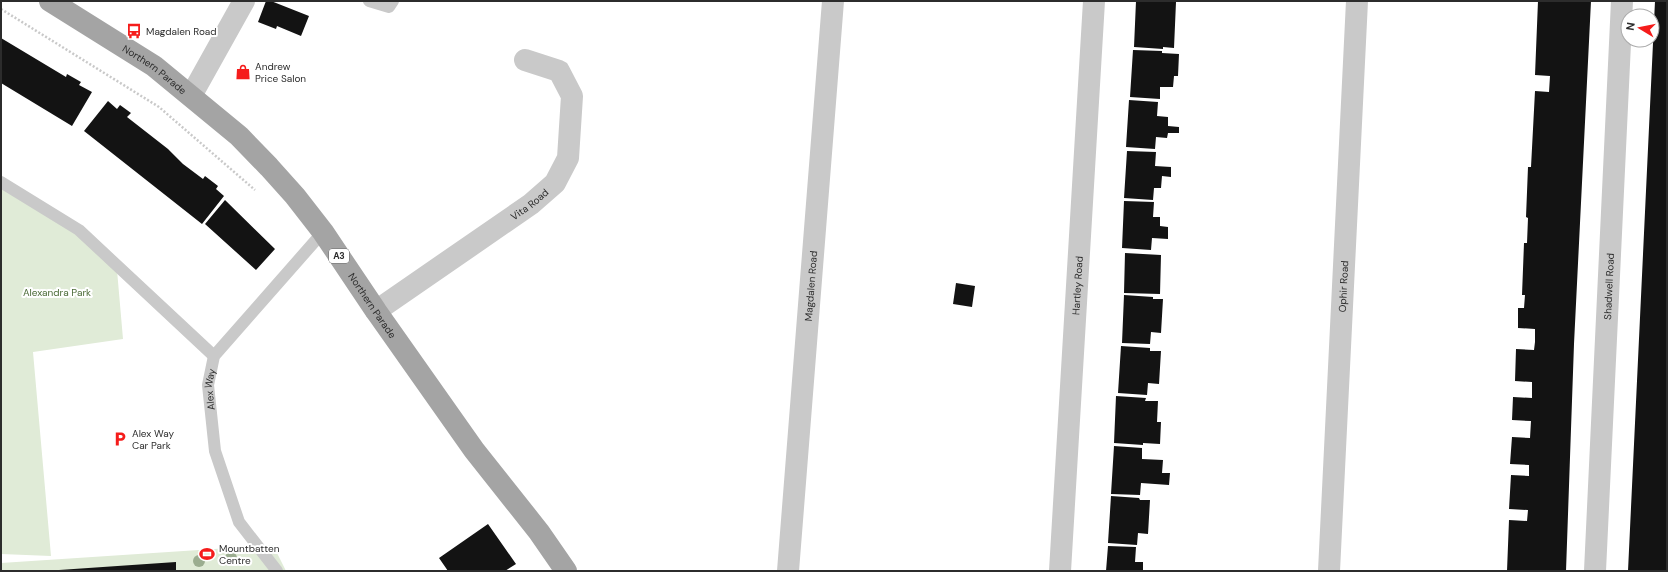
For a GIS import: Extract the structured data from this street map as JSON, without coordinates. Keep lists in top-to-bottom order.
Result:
{
  "streets": {
    "main road": ["Northern Parade", "A3"],
    "street": [
      "Vita Road",
      "Magdalen Road",
      "Hartley Road",
      "Ophir Road",
      "Shadwell Road"
    ],
    "lane": ["Alex Way"]
  },
  "crossings": [
    ["Northern Parade", "Vita Road"],
    ["Northern Parade", "Alex Way"]
  ],
  "parks": ["Alexandra Park"],
  "places": {
    "bus stop": ["Magdalen Road"],
    "shop": ["Andrew Price Salon"],
    "parking": ["Alex Way Car Park"],
    "sports": ["Mountbatten Centre"]
  },
  "north": "left"
}
